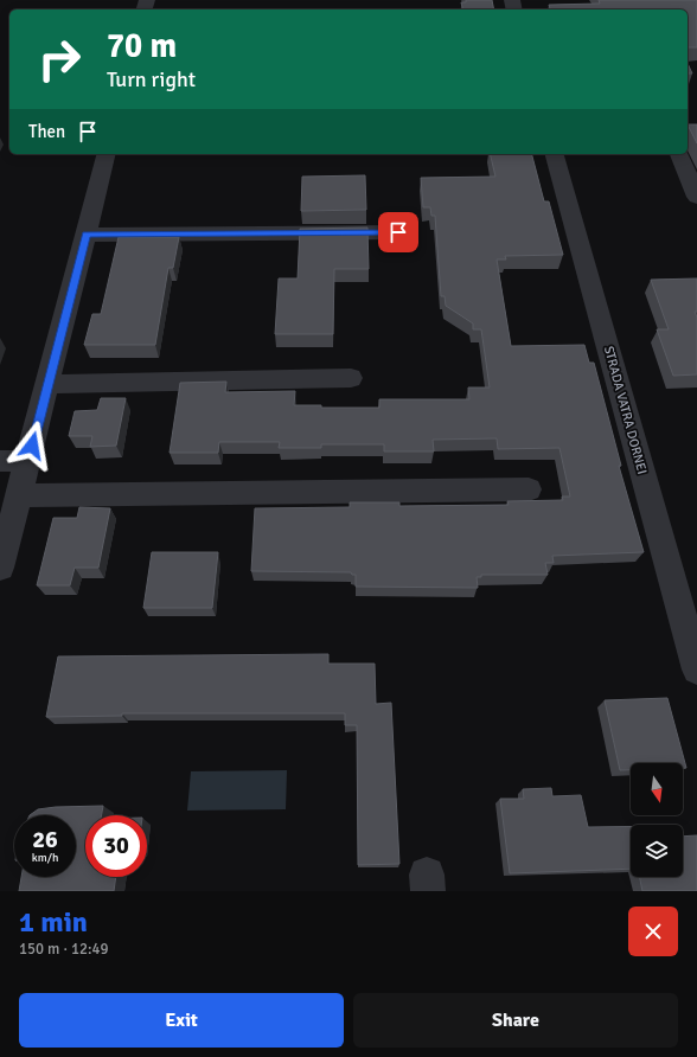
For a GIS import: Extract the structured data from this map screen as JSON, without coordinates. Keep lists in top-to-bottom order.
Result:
{
  "streets": {
    "street": ["STRADA VATRA DORNEI"]
  },
  "north": "bottom",
  "page": {
    "turn": ["70 m", "Turn right"],
    "then": "Then",
    "speed": "26 km/h",
    "limit": "30",
    "heading": ["1 min", "150 m · 12:49"],
    "buttons": ["Exit", "Share"]
  }
}
